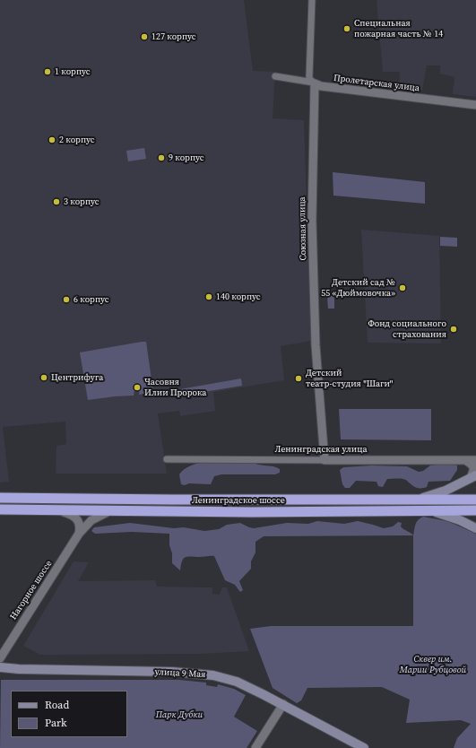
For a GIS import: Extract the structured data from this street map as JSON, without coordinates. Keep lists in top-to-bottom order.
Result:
{
  "streets": {
    "highway": ["Ленинградское шоссе"],
    "main road": ["улица 9 Мая"],
    "street": [
      "Пролетарская улица",
      "Союзная улица",
      "Ленинградская улица",
      "Нагорное шоссе"
    ]
  },
  "crossings": [
    ["Пролетарская улица", "Союзная улица"],
    ["Союзная улица", "Ленинградская улица"],
    ["Ленинградское шоссе", "Нагорное шоссе"]
  ],
  "parks": ["Сквер им. Марии Рубцовой", "Парк Дубки"],
  "places": [
    "Специальная пожарная часть № 14",
    "127 корпус",
    "1 корпус",
    "2 корпус",
    "9 корпус",
    "3 корпус",
    "Детский сад № 55 «Дюймовочка»",
    "140 корпус",
    "6 корпус",
    "Фонд социального страхования",
    "Центрифуга",
    "Детский театр-студия \"Шаги\"",
    "Часовня Илии Пророка"
  ],
  "legend": ["Road", "Park"]
}
